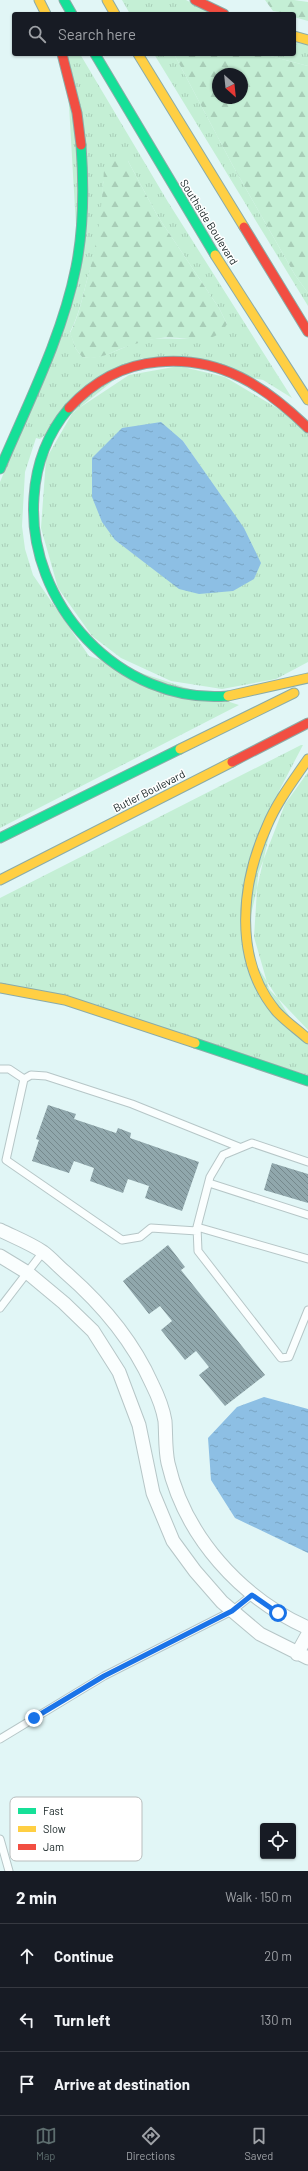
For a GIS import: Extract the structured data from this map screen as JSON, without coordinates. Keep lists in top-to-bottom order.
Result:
{
  "streets": {
    "highway": ["Southside Boulevard", "Butler Boulevard"]
  },
  "legend": ["Fast", "Slow", "Jam"],
  "north": "bottom right",
  "page": {
    "search": "Search here",
    "heading": ["2 min", "Walk · 150 m"],
    "list": [
      ["Continue", "20 m"],
      ["Turn left", "130 m"],
      "Arrive at destination"
    ],
    "nav": ["Map", "Directions", "Saved"]
  }
}
